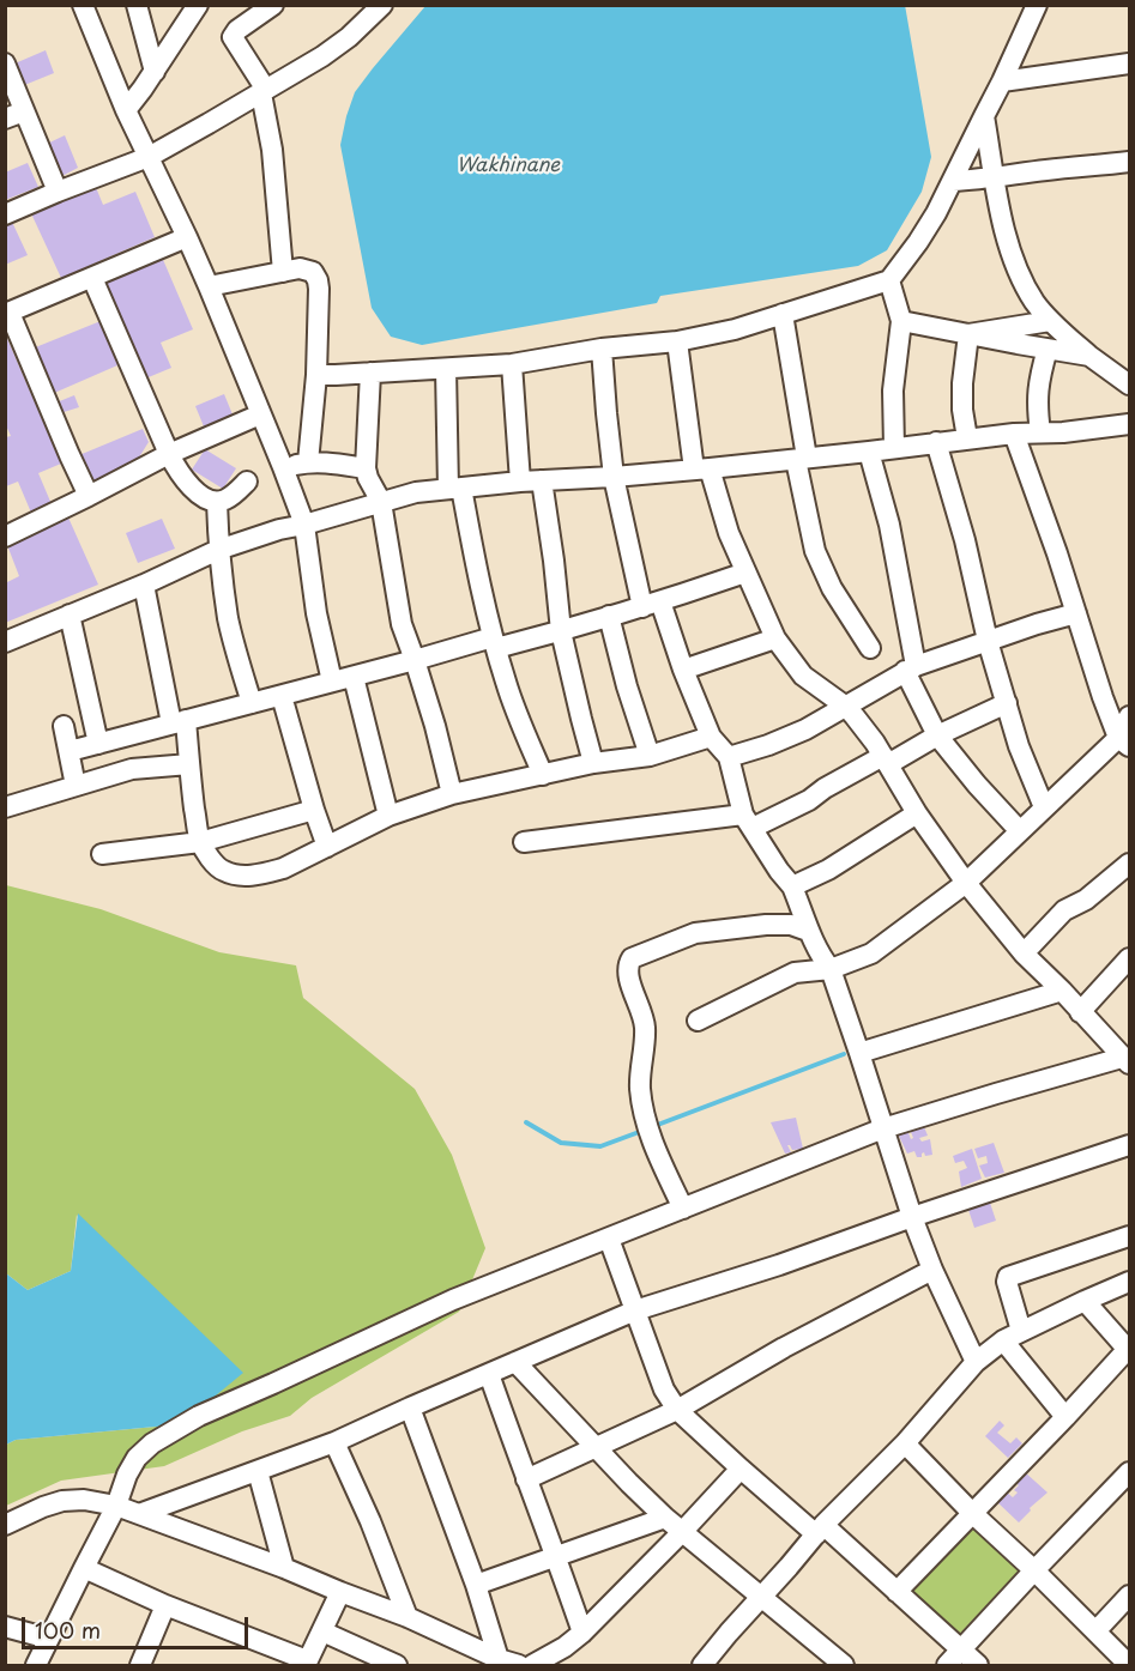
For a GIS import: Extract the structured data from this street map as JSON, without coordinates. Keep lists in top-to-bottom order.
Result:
{
  "water": ["Wakhinane"],
  "scale_bar": "100 m"
}
